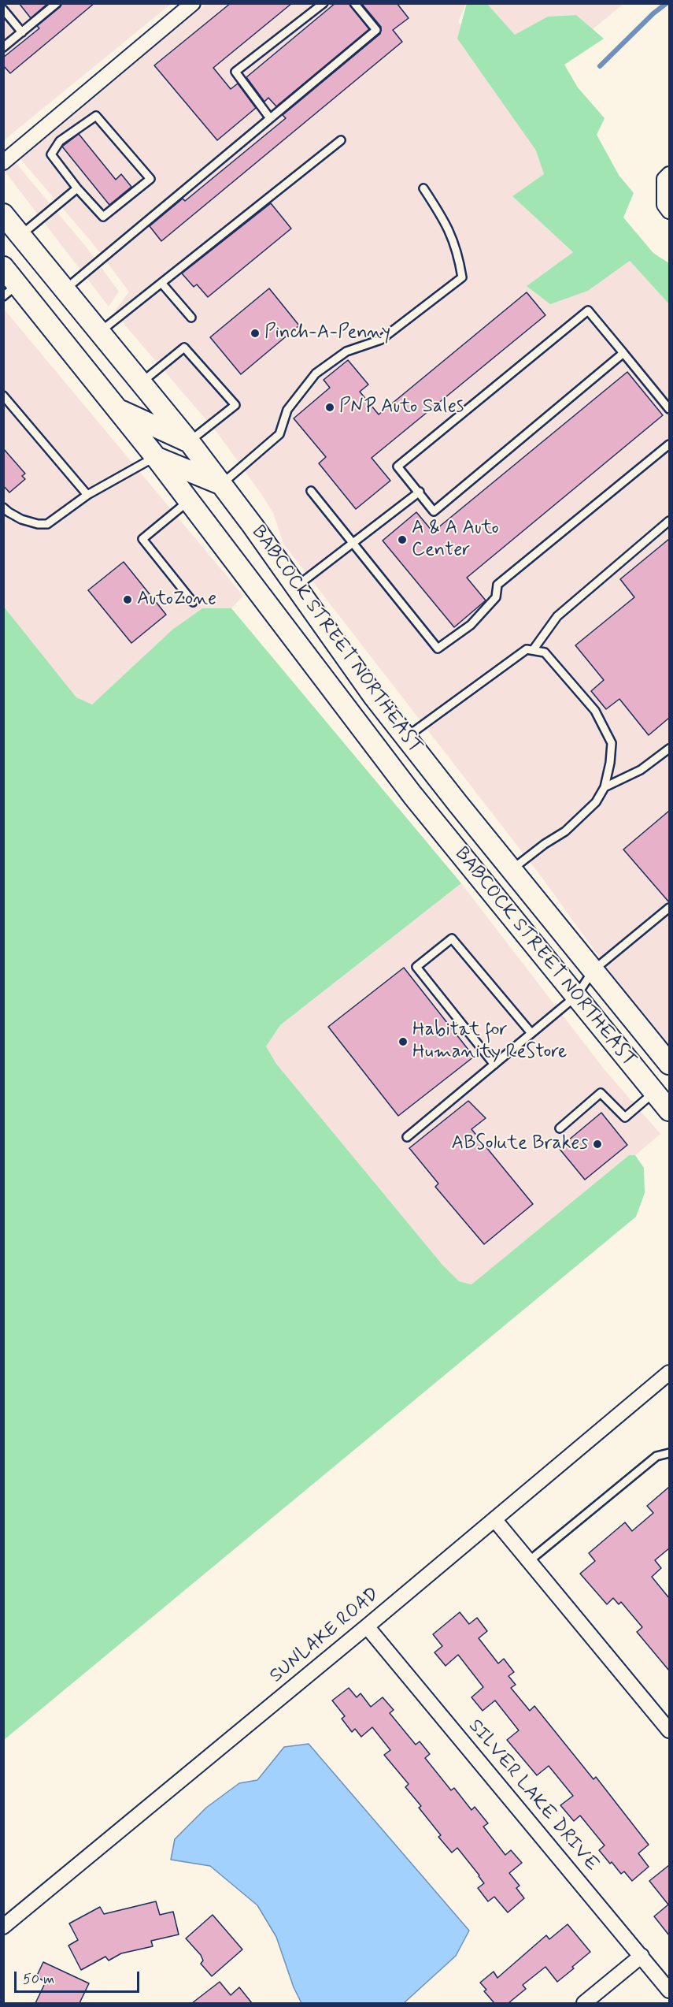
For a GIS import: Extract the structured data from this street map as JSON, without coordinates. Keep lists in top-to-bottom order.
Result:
{
  "streets": {
    "main road": ["BABCOCK STREET NORTHEAST"],
    "street": ["SUNLAKE ROAD", "SILVER LAKE DRIVE"]
  },
  "crossings": [
    ["SUNLAKE ROAD", "SILVER LAKE DRIVE"]
  ],
  "places": [
    "Pinch-A-Penny",
    "PNP Auto Sales",
    "A & A Auto Center",
    "AutoZone",
    "Habitat for Humanity ReStore",
    "ABSolute Brakes"
  ],
  "scale_bar": "50 m"
}
